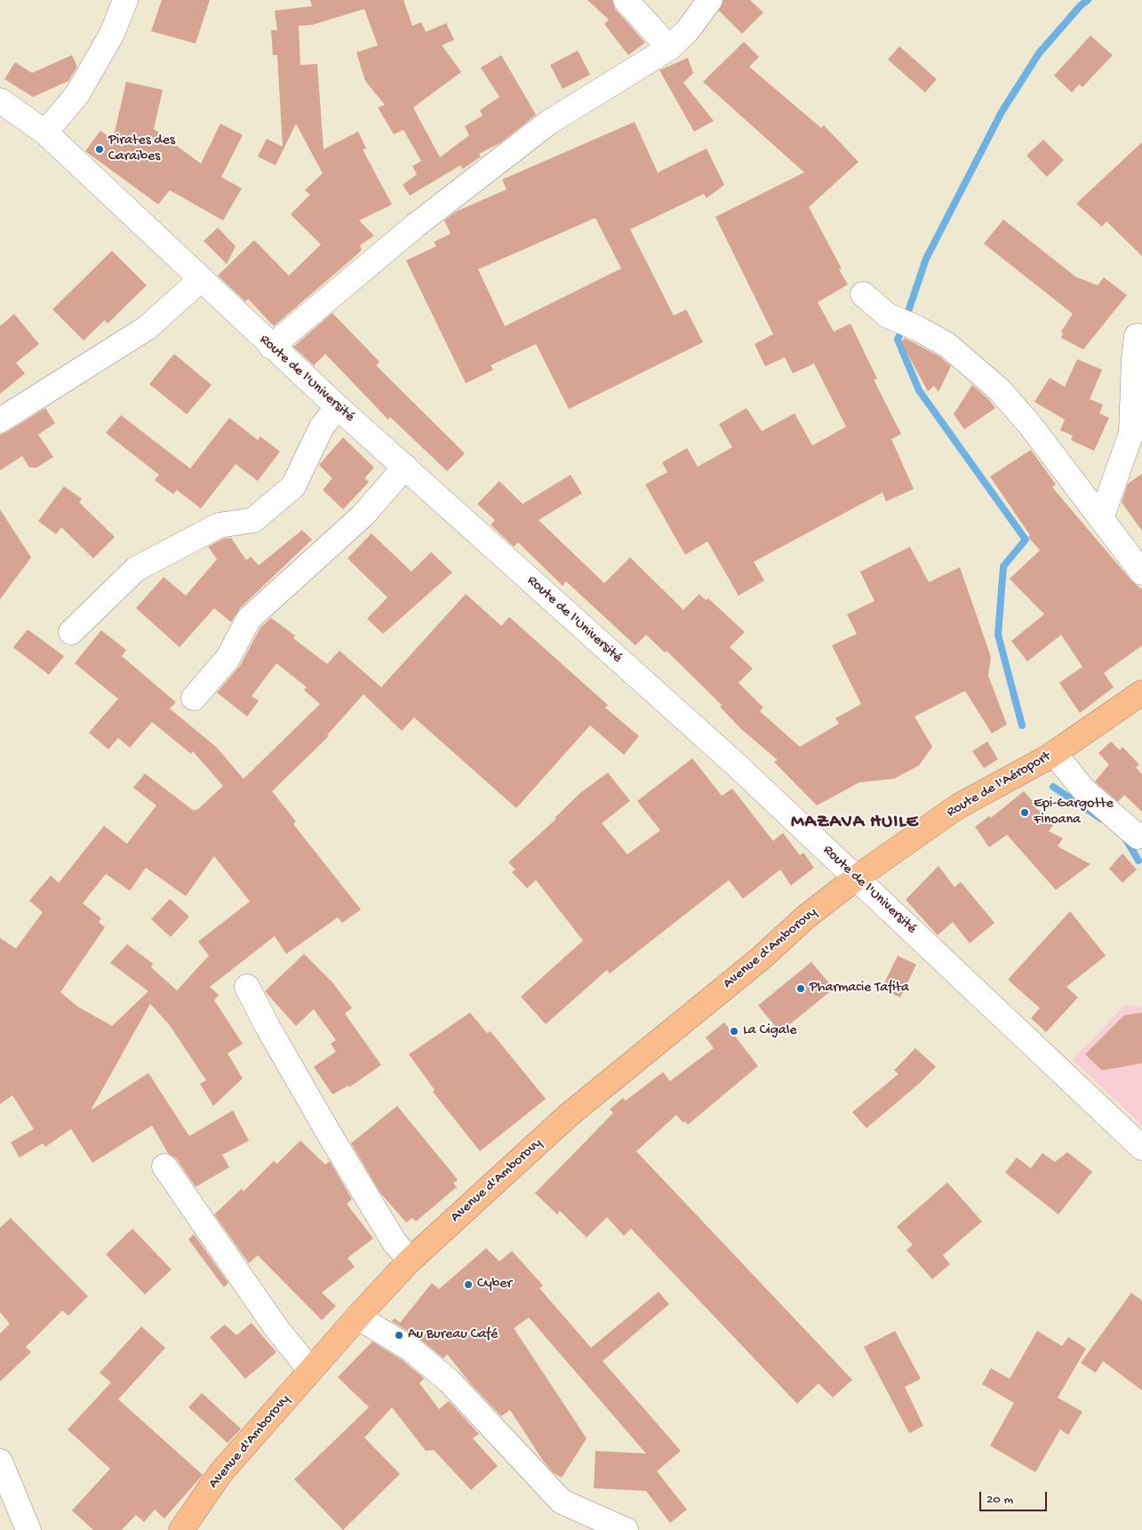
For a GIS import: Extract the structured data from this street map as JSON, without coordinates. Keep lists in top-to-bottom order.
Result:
{
  "streets": {
    "main road": ["Route de l'Aéroport", "Avenue d'Amborovy"],
    "street": ["Route de l'Université"]
  },
  "crossings": [
    ["Route de l'Université", "Route de l'Aéroport"],
    ["Route de l'Université", "Avenue d'Amborovy"],
    ["Route de l'Aéroport", "Avenue d'Amborovy"]
  ],
  "districts": ["MAZAVA HUILE"],
  "places": [
    "Pirates des Caraïbes",
    "Epi-Gargotte Finoana",
    "Pharmacie Tafita",
    "La Cigale",
    "Cyber",
    "Au Bureau Café"
  ],
  "scale_bar": "20 m"
}
